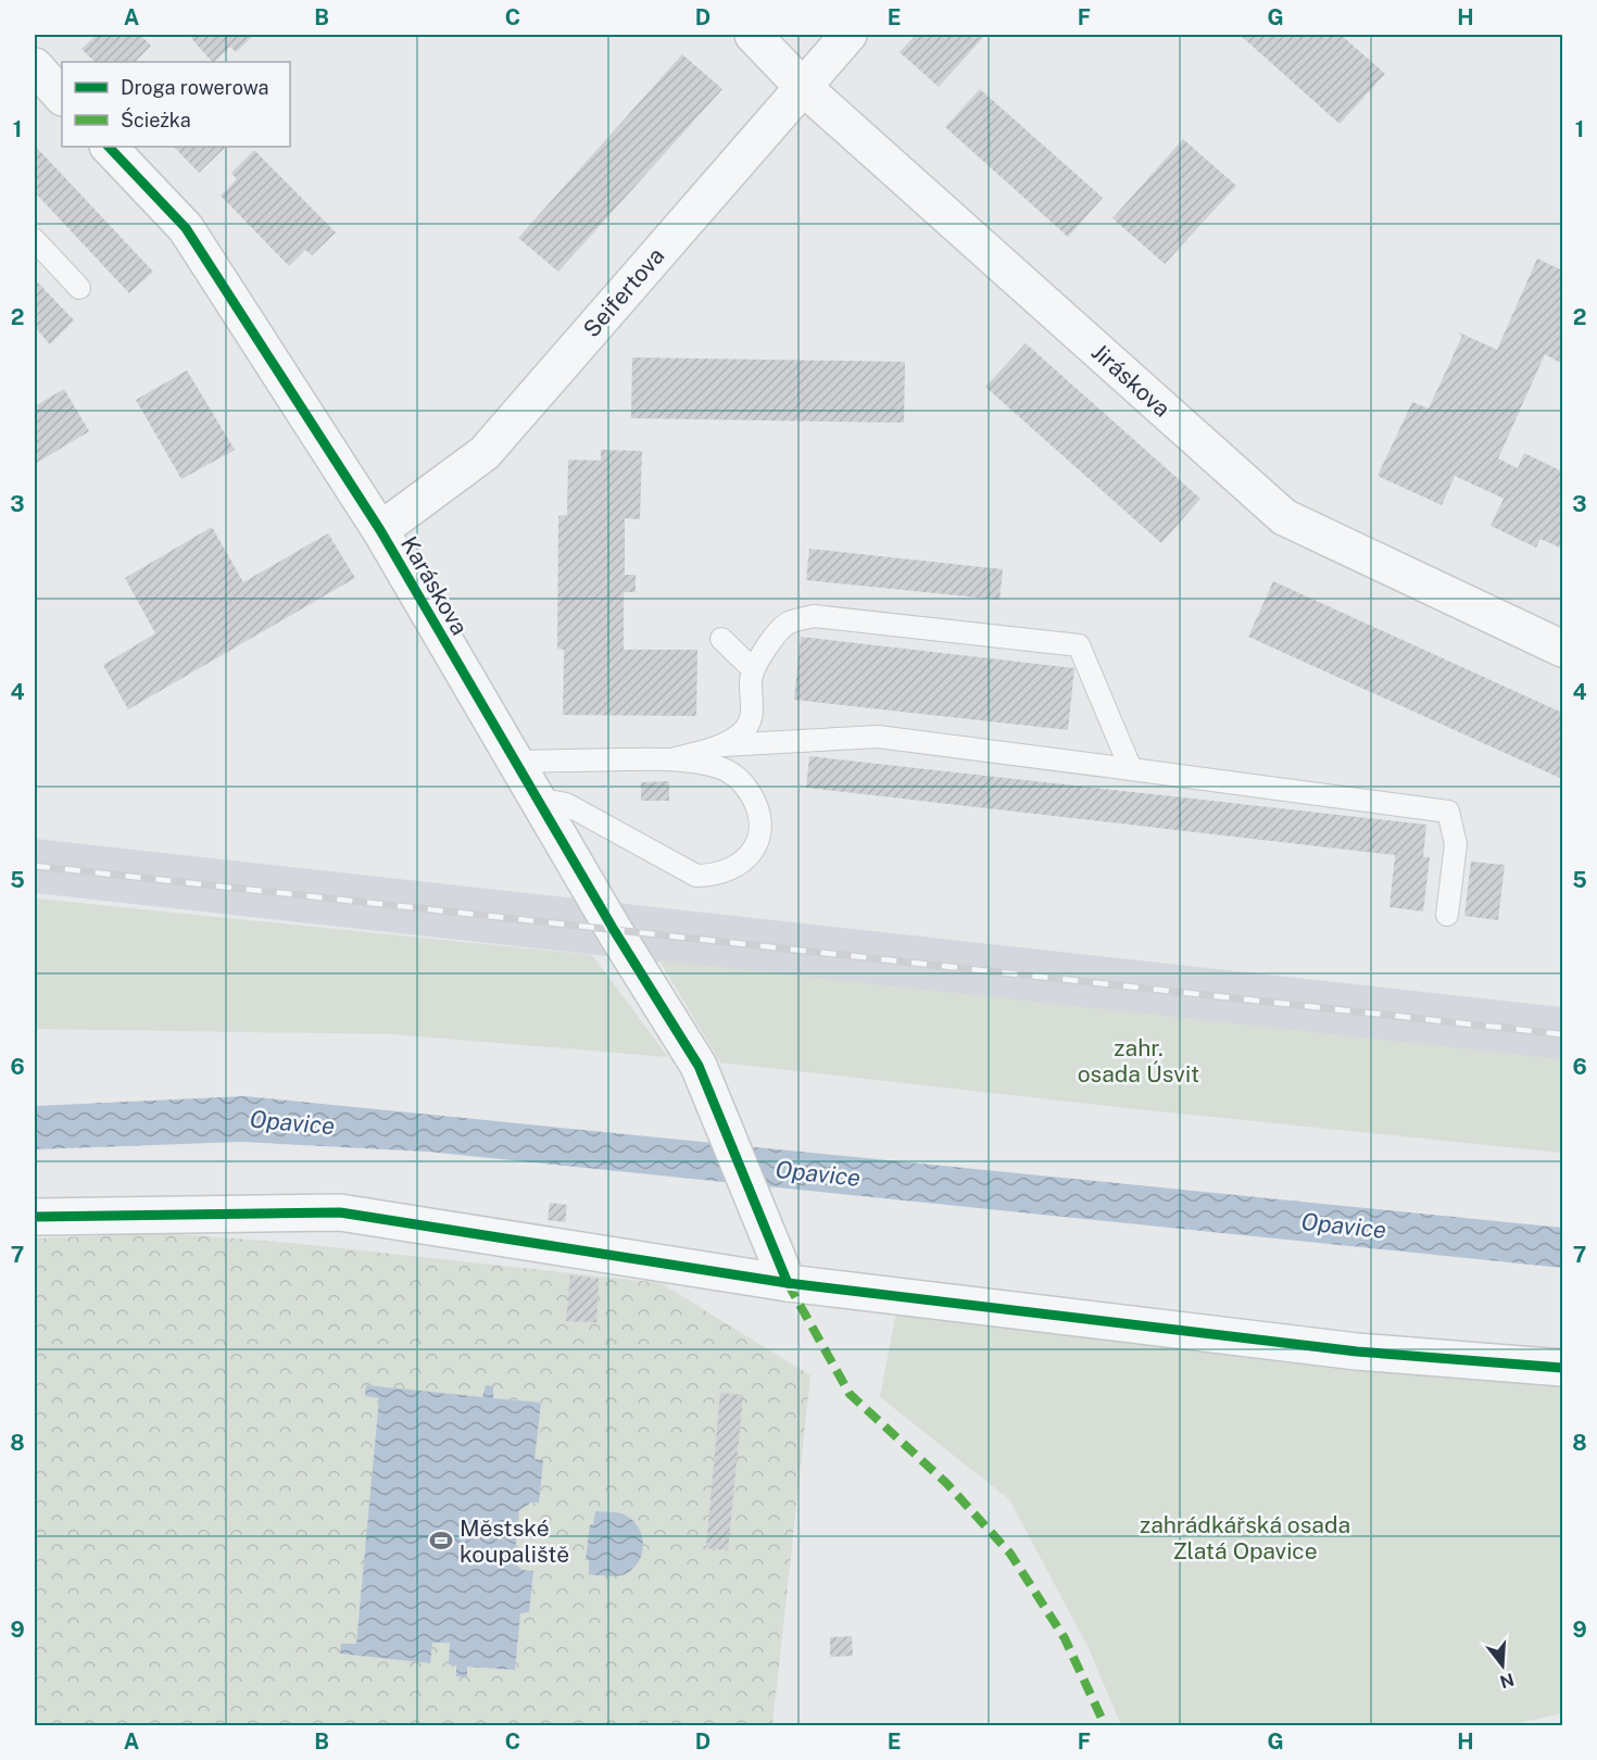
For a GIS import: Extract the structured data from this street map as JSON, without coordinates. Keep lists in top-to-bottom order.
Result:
{
  "streets": {
    "street": ["Seifertova", "Jiráskova", "Karáskova"]
  },
  "crossings": [
    ["Seifertova", "Jiráskova"],
    ["Seifertova", "Karáskova"]
  ],
  "water": ["Opavice"],
  "parks": ["zahr. osada Úsvit", "zahrádkářská osada Zlatá Opavice"],
  "places": {
    "sports": ["Městské koupaliště"]
  },
  "legend": ["Droga rowerowa", "Ścieżka"],
  "north": "bottom",
  "grid": {
    "columns": [
      "A",
      "B",
      "C",
      "D",
      "E",
      "F",
      "G",
      "H"
    ],
    "rows": [
      "1",
      "2",
      "3",
      "4",
      "5",
      "6",
      "7",
      "8",
      "9"
    ]
  }
}
